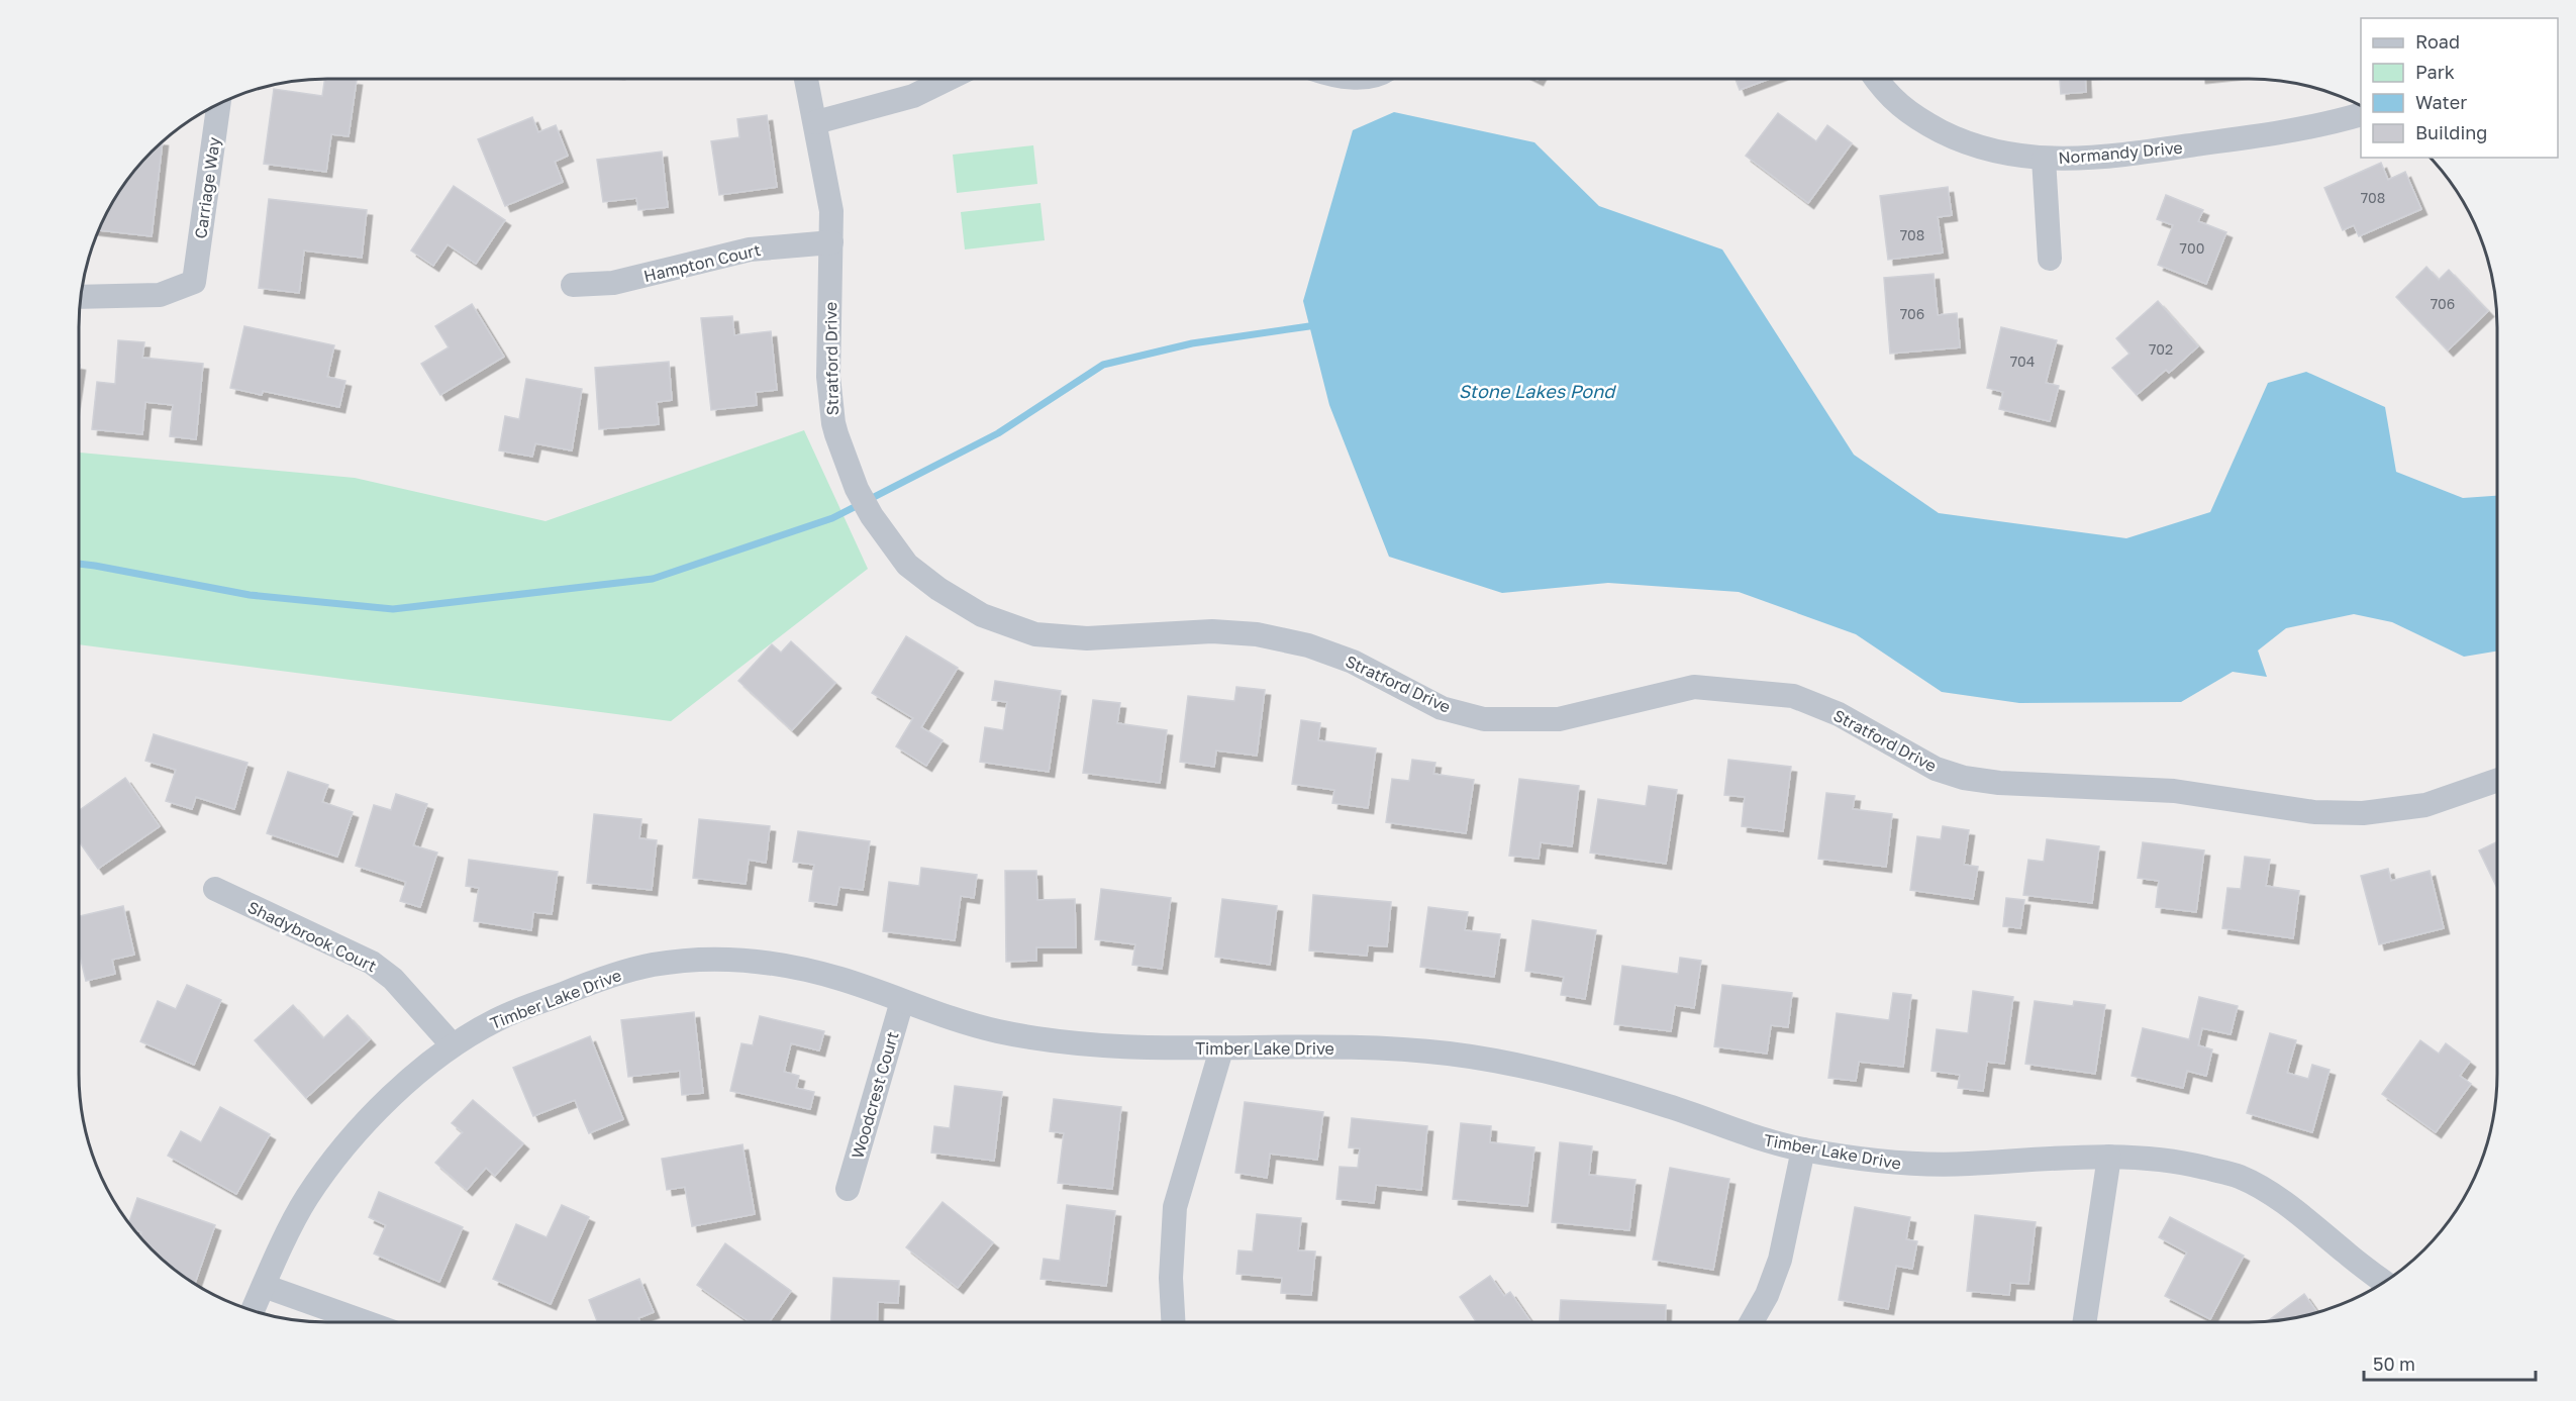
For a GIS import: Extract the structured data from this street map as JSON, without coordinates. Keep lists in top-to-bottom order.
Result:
{
  "streets": {
    "street": [
      "Normandy Drive",
      "Carriage Way",
      "Hampton Court",
      "Stratford Drive",
      "Shadybrook Court",
      "Timber Lake Drive",
      "Woodcrest Court"
    ]
  },
  "crossings": [
    ["Hampton Court", "Stratford Drive"],
    ["Shadybrook Court", "Timber Lake Drive"],
    ["Timber Lake Drive", "Woodcrest Court"]
  ],
  "water": ["Stone Lakes Pond"],
  "house_numbers": [
    "708",
    "708",
    "700",
    "706",
    "706",
    "702",
    "704"
  ],
  "legend": [
    "Road",
    "Park",
    "Water",
    "Building"
  ],
  "scale_bar": "50 m"
}
